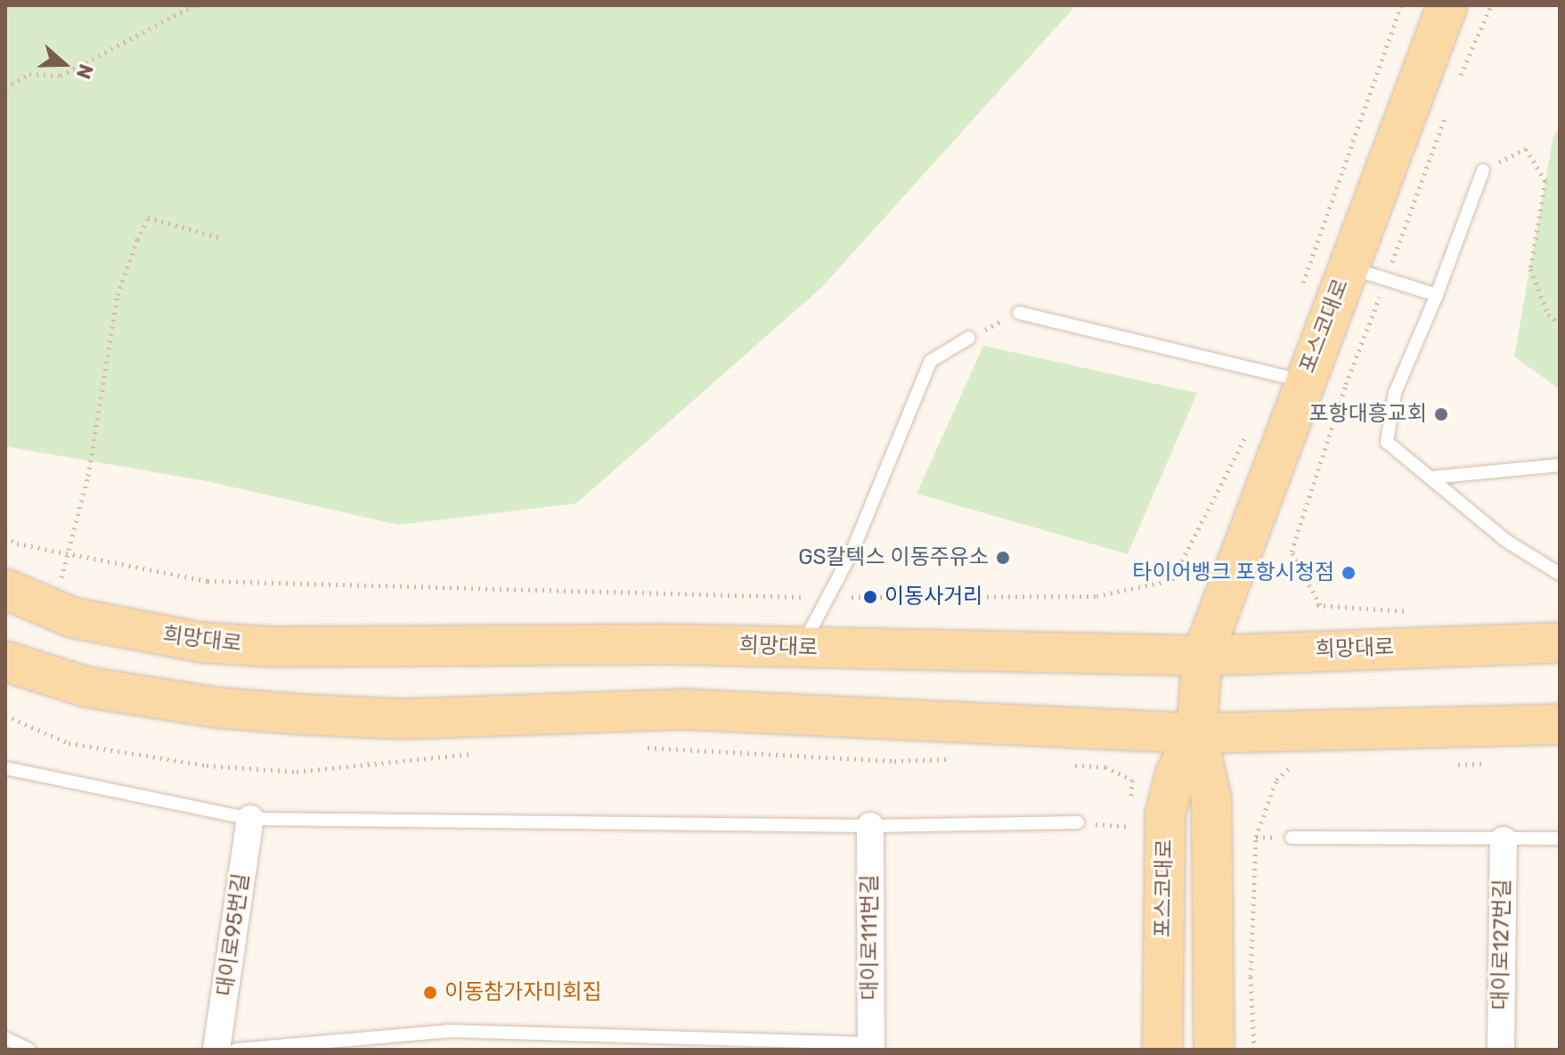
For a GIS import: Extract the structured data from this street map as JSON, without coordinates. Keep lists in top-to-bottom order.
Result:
{
  "streets": {
    "main road": ["포스코대로", "희망대로"],
    "street": ["대이로95번길", "대이로111번길", "대이로127번길"]
  },
  "crossings": [
    ["포스코대로", "희망대로"]
  ],
  "places": [
    "포항대흥교회",
    "GS칼텍스 이동주유소",
    "타이어뱅크 포항시청점",
    "이동사거리",
    "이동참가자미회집"
  ],
  "north": "right"
}
